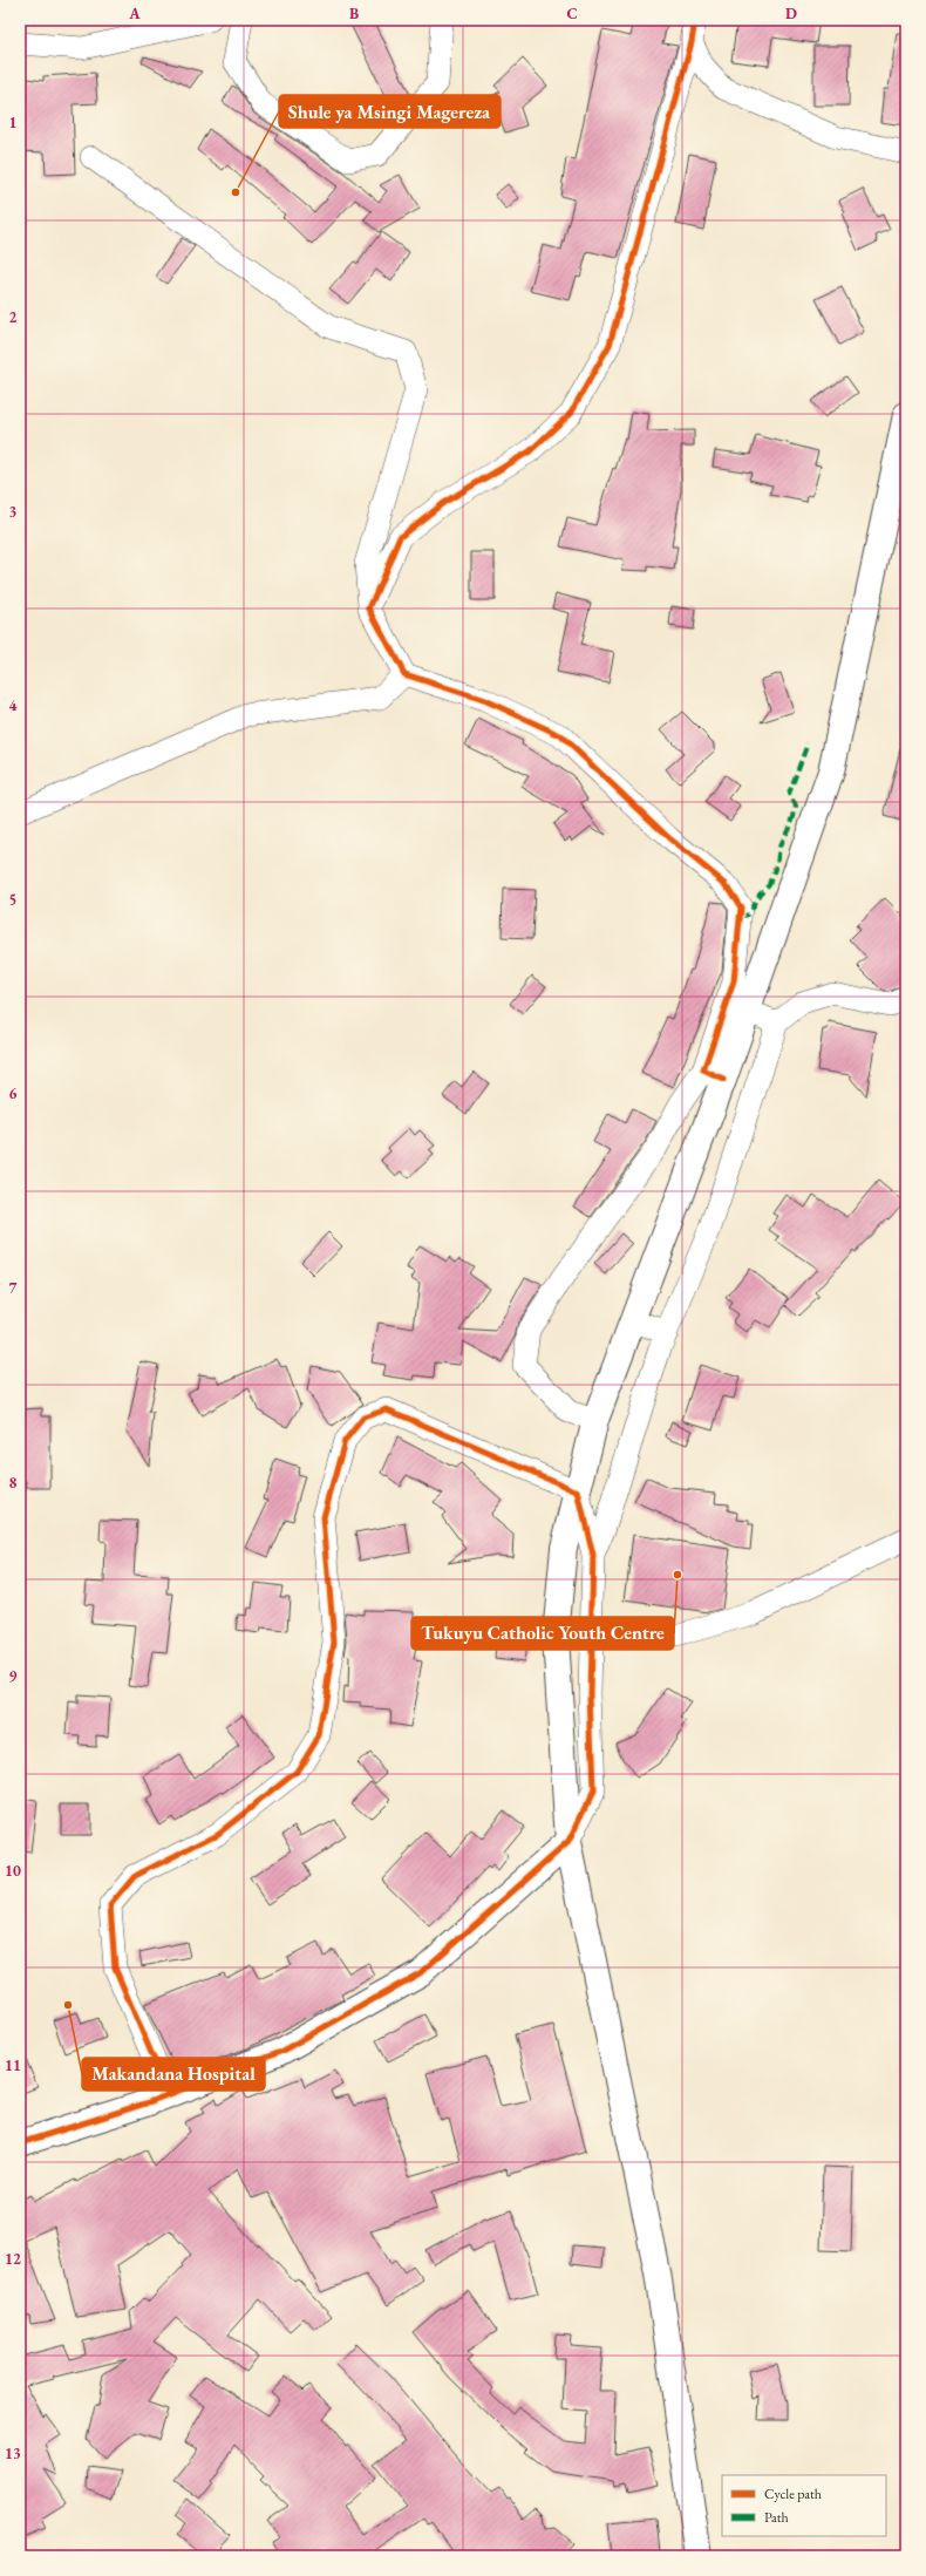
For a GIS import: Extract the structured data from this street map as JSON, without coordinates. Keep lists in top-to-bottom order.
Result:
{
  "places": ["Shule ya Msingi Magereza", "Tukuyu Catholic Youth Centre", "Makandana Hospital"],
  "legend": ["Cycle path", "Path"],
  "grid": {
    "columns": [
      "A",
      "B",
      "C",
      "D"
    ],
    "rows": [
      "1",
      "2",
      "3",
      "4",
      "5",
      "6",
      "7",
      "8",
      "9",
      "10",
      "11",
      "12",
      "13"
    ]
  }
}
